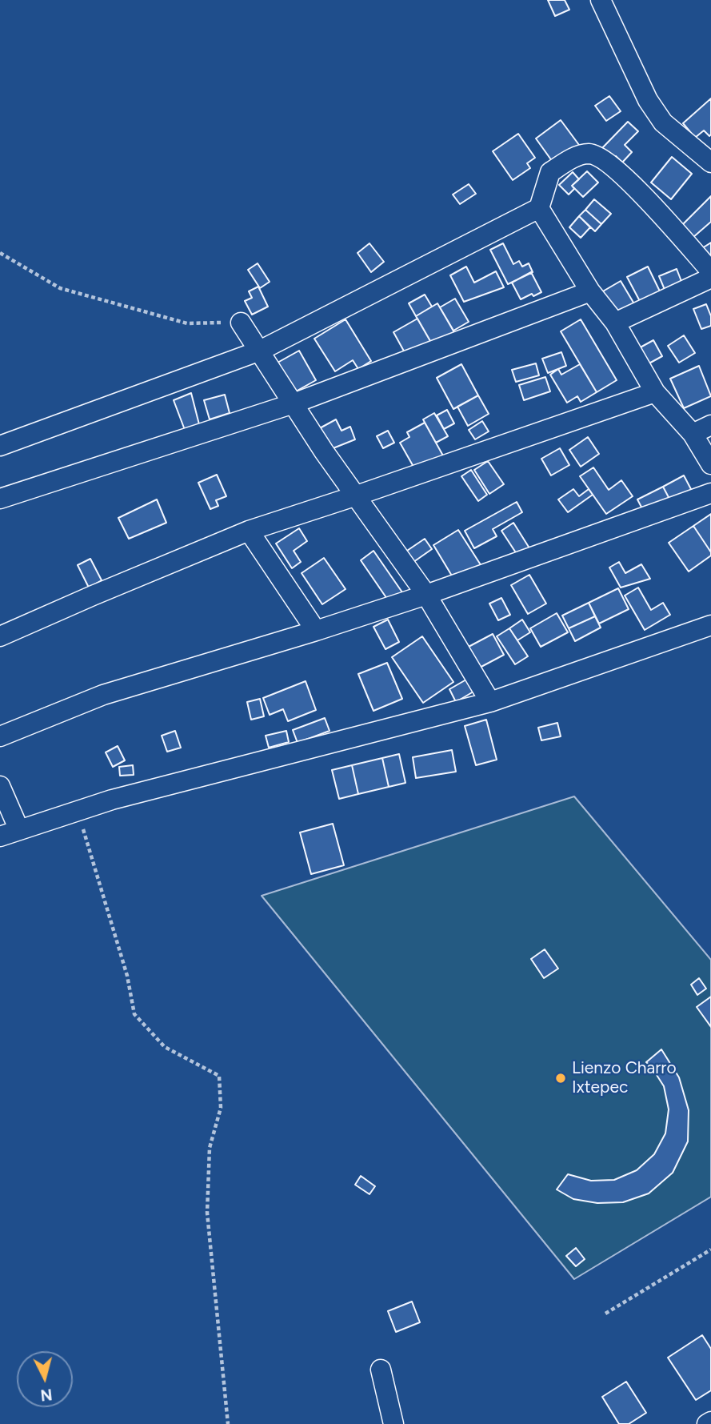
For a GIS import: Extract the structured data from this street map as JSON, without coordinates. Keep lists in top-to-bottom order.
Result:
{
  "places": ["Lienzo Charro Ixtepec"],
  "north": "bottom"
}
